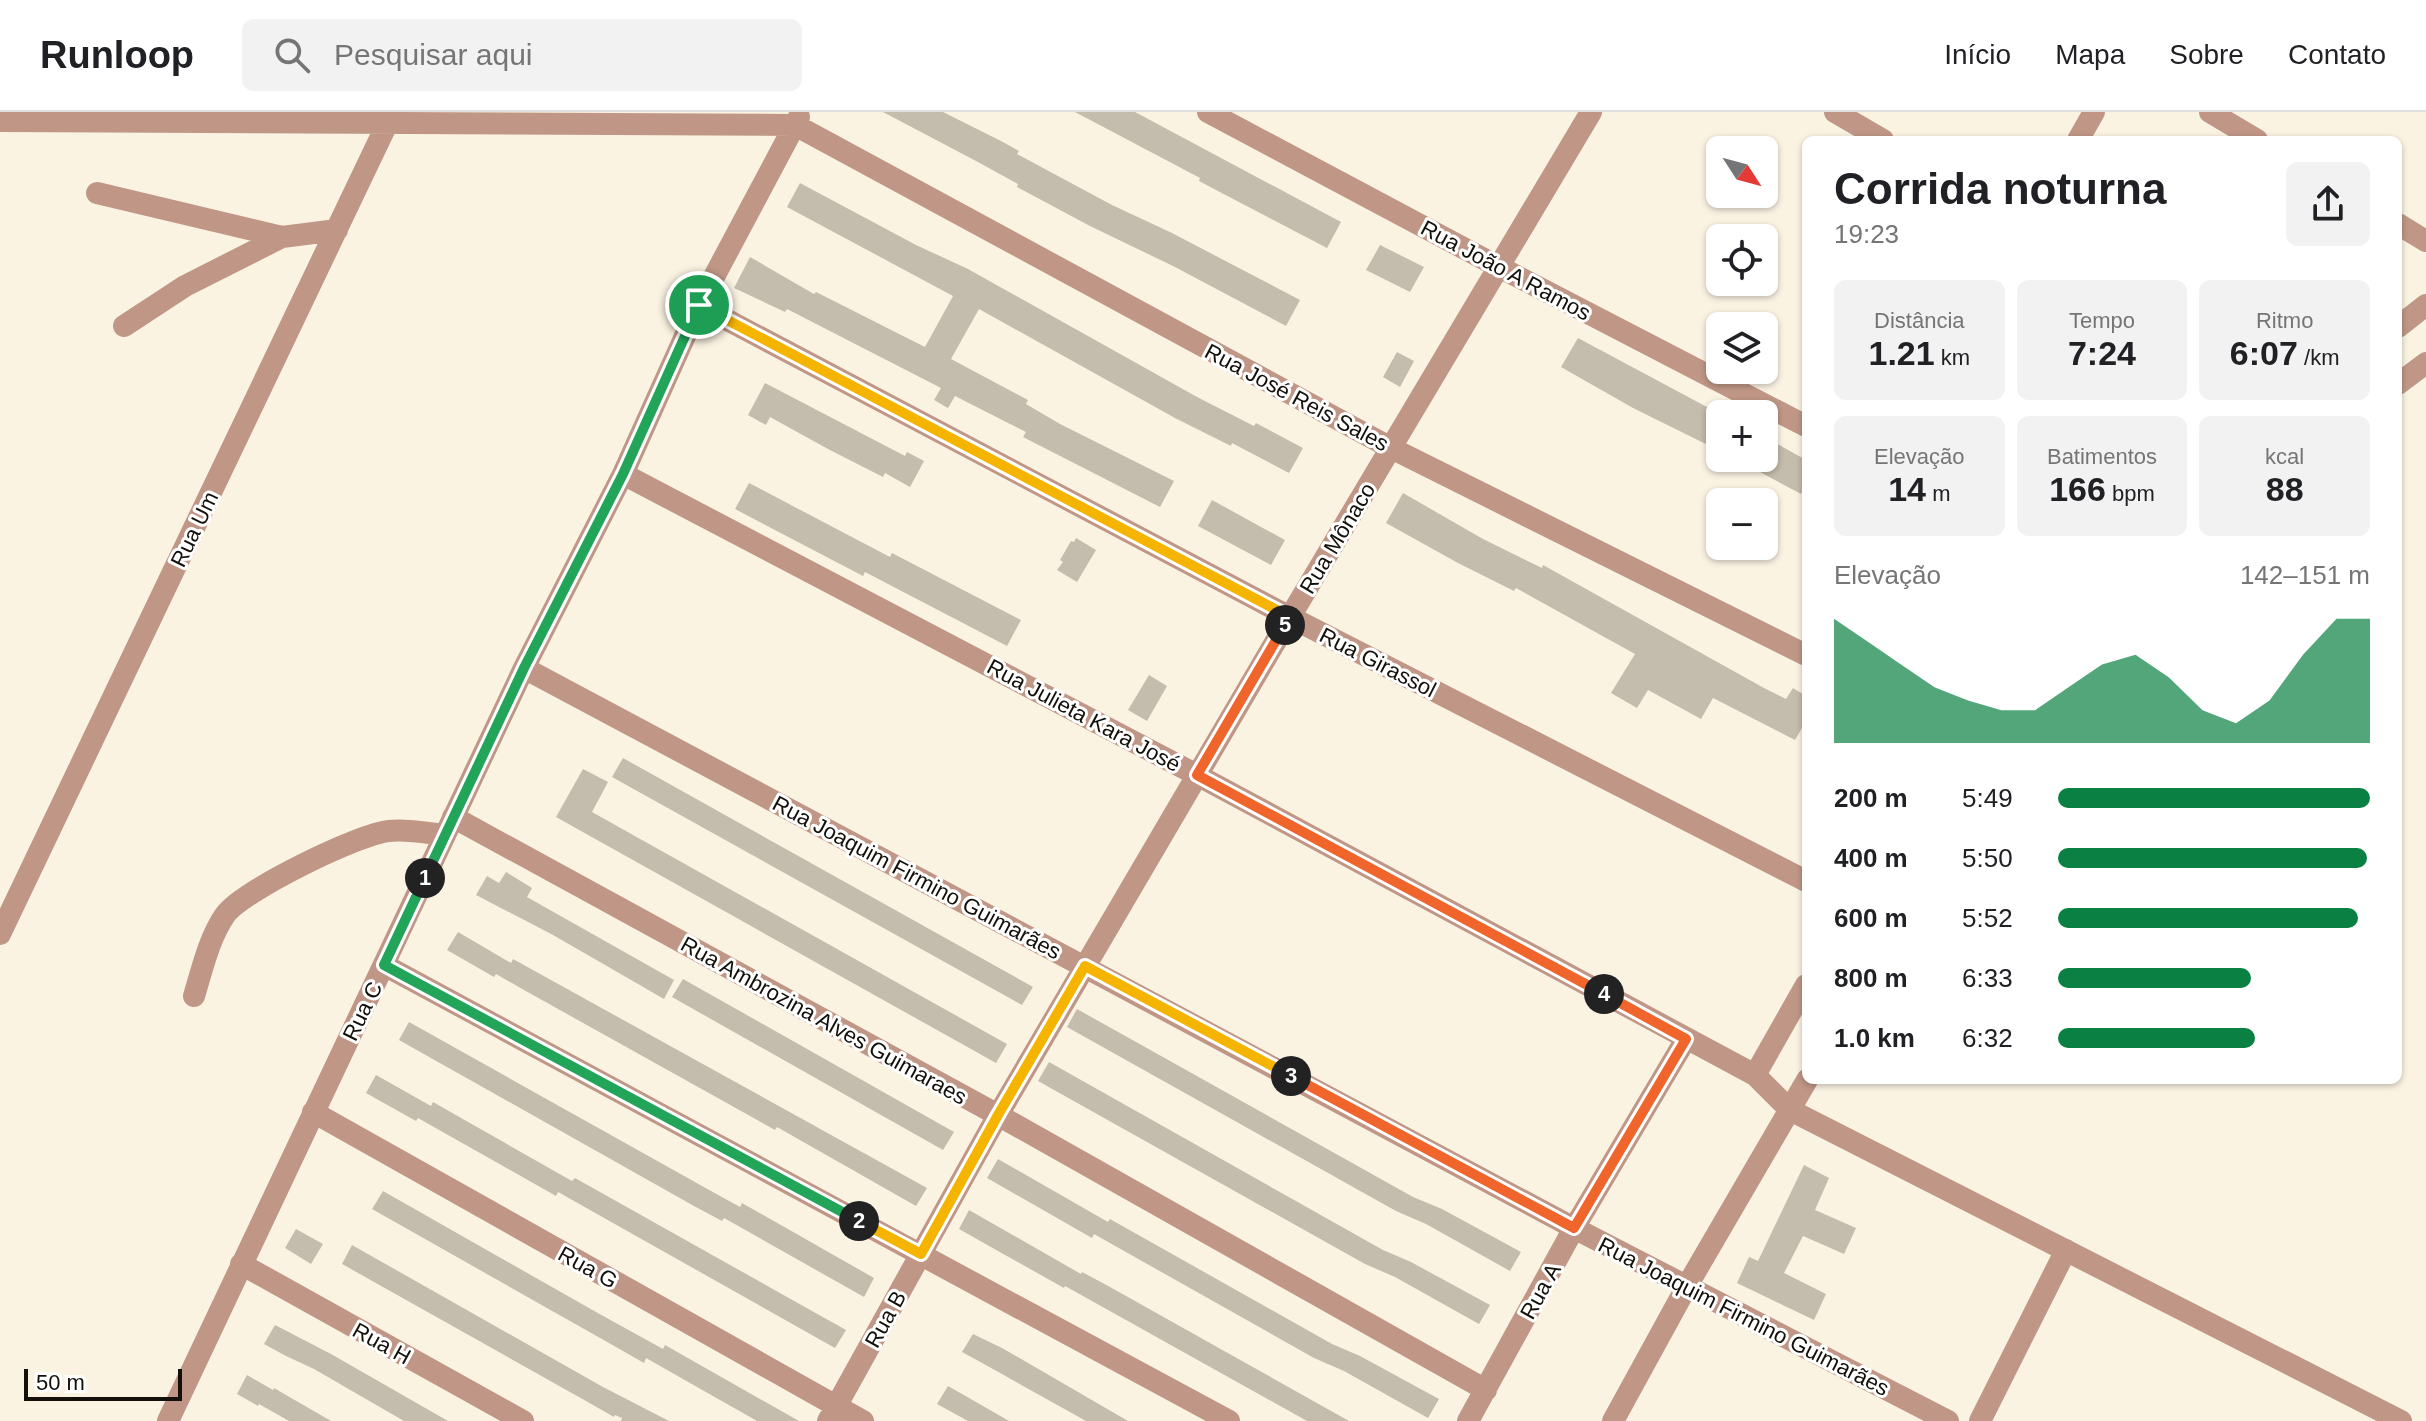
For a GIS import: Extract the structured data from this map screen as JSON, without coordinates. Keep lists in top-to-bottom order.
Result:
{
  "streets": {
    "street": [
      "Rua João A Ramos",
      "Rua José Reis Sales",
      "Rua Um",
      "Rua Mônaco",
      "Rua Girassol",
      "Rua Julieta Kara José",
      "Rua Joaquim Firmino Guimarães",
      "Rua C",
      "Rua Ambrozina Alves Guimaraes",
      "Rua G",
      "Rua A",
      "Rua B",
      "Rua H"
    ]
  },
  "crossings": [
    ["Rua João A Ramos", "Rua Mônaco"],
    ["Rua José Reis Sales", "Rua Mônaco"],
    ["Rua José Reis Sales", "Rua C"],
    ["Rua Mônaco", "Rua Girassol"],
    ["Rua Mônaco", "Rua Julieta Kara José"],
    ["Rua Mônaco", "Rua Joaquim Firmino Guimarães"],
    ["Rua Mônaco", "Rua B"],
    ["Rua Girassol", "Rua C"],
    ["Rua Julieta Kara José", "Rua C"],
    ["Rua Julieta Kara José", "Rua A"],
    ["Rua Joaquim Firmino Guimarães", "Rua C"],
    ["Rua Joaquim Firmino Guimarães", "Rua A"],
    ["Rua Joaquim Firmino Guimarães", "Rua B"],
    ["Rua C", "Rua Ambrozina Alves Guimaraes"],
    ["Rua C", "Rua G"],
    ["Rua C", "Rua H"],
    ["Rua Ambrozina Alves Guimaraes", "Rua A"],
    ["Rua Ambrozina Alves Guimaraes", "Rua B"],
    ["Rua G", "Rua B"]
  ],
  "scale_bar": "50 m",
  "north": "bottom right",
  "page": {
    "header": "Runloop",
    "search": "Pesquisar aqui",
    "nav": [
      "Início",
      "Mapa",
      "Sobre",
      "Contato"
    ],
    "map_buttons": ["+", "−"],
    "heading": ["Corrida noturna", "19:23"],
    "stats": [
      ["Distância", "1.21 km"],
      ["Tempo", "7:24"],
      ["Ritmo", "6:07 /km"],
      ["Elevação", "14 m"],
      ["Batimentos", "166 bpm"],
      ["kcal", "88"]
    ],
    "chart": ["Elevação", "142–151 m"],
    "pins": [
      "5",
      "1",
      "4",
      "3",
      "2"
    ],
    "list": [
      {
        "name": "200 m",
        "note": "5:49"
      },
      {
        "name": "400 m",
        "note": "5:50"
      },
      {
        "name": "600 m",
        "note": "5:52"
      },
      {
        "name": "800 m",
        "note": "6:33"
      },
      {
        "name": "1.0 km",
        "note": "6:32"
      }
    ],
    "scale": "50 m"
  }
}
